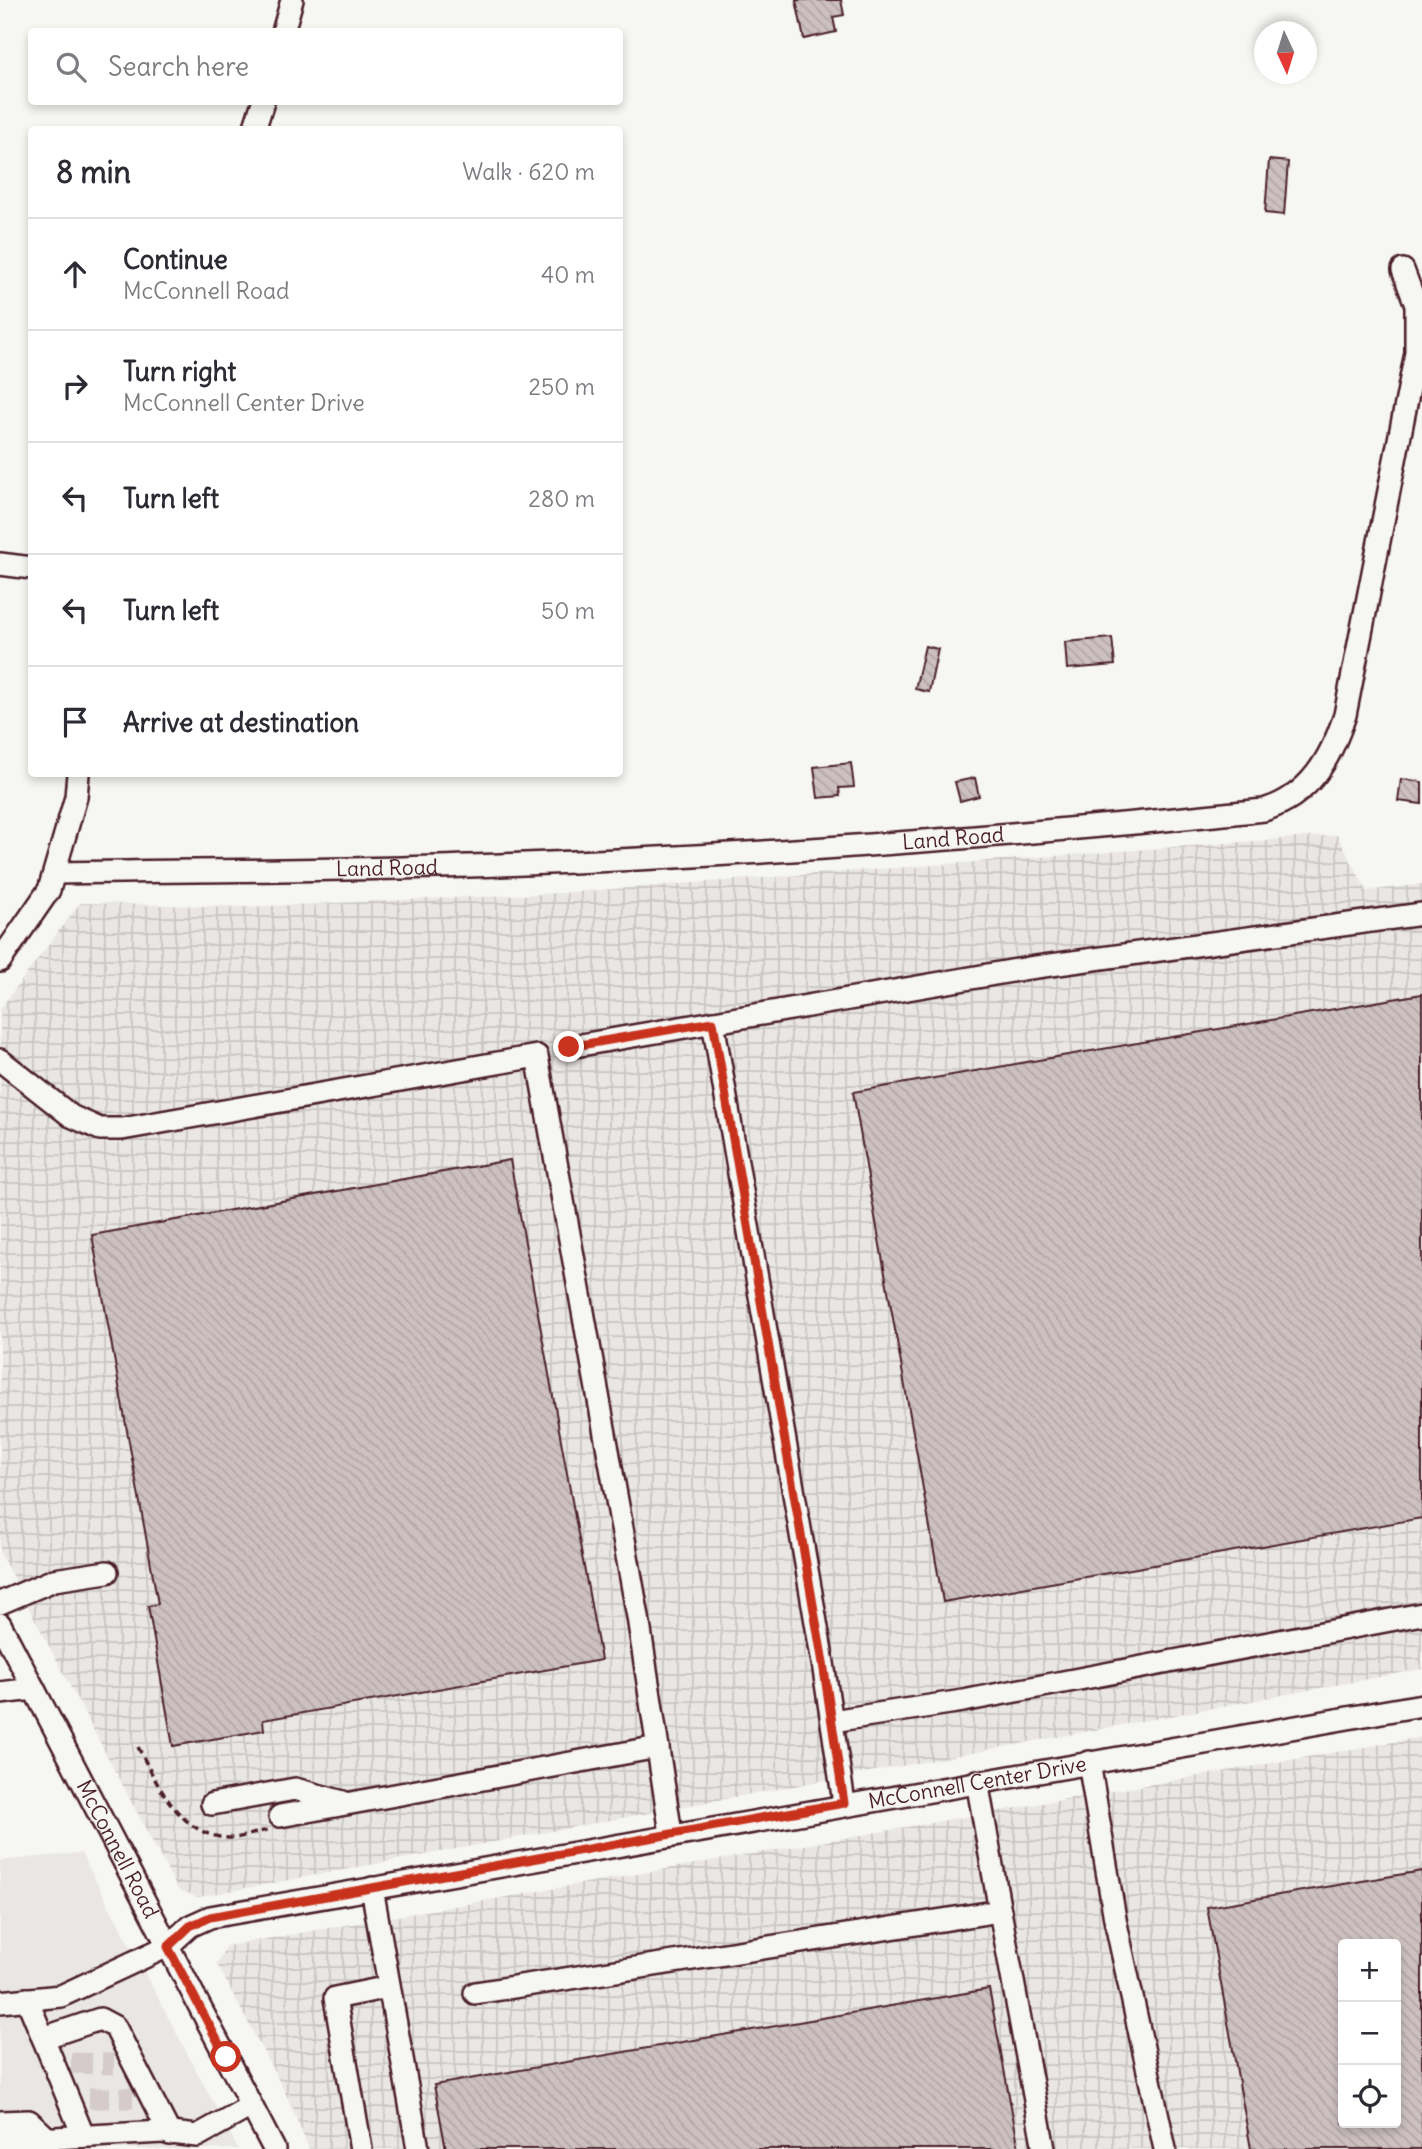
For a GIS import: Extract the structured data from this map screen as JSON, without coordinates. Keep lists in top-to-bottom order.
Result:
{
  "streets": {
    "street": ["Land Road", "McConnell Center Drive", "McConnell Road"]
  },
  "crossings": [
    ["McConnell Center Drive", "McConnell Road"]
  ],
  "north": "bottom",
  "page": {
    "search": "Search here",
    "heading": ["8 min", "Walk · 620 m"],
    "list": [
      ["Continue", "McConnell Road", "40 m"],
      ["Turn right", "McConnell Center Drive", "250 m"],
      ["Turn left", "280 m"],
      ["Turn left", "50 m"],
      "Arrive at destination"
    ],
    "map_buttons": ["+", "−"]
  }
}
